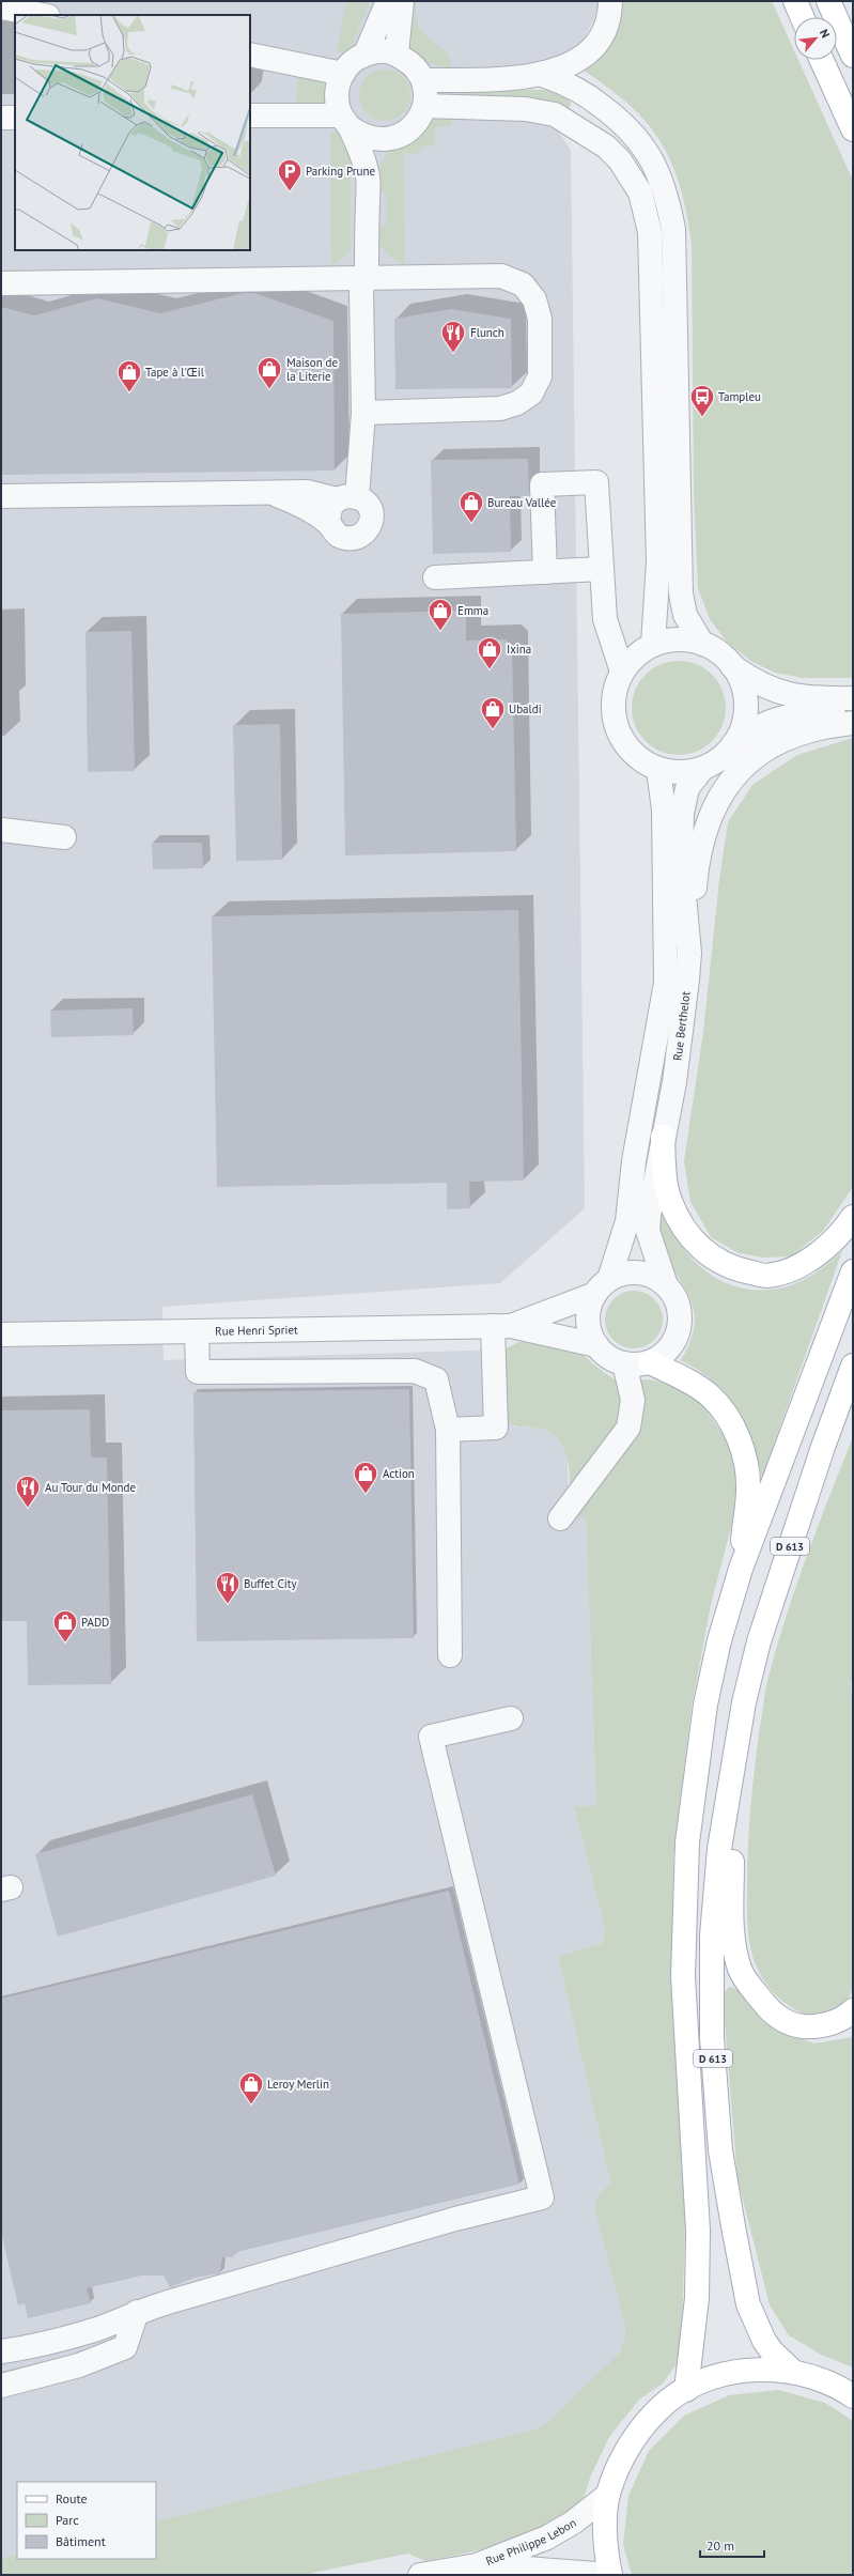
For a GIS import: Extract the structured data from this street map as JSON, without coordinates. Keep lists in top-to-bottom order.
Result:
{
  "streets": {
    "main road": ["D 613"],
    "street": ["Rue Berthelot", "Rue Henri Spriet", "Rue Philippe Lebon"]
  },
  "places": {
    "parking": ["Parking Prune"],
    "restaurant": ["Flunch", "Au Tour du Monde", "Buffet City"],
    "shop": [
      "Maison de la Literie",
      "Tape à l'Œil",
      "Bureau Vallée",
      "Emma",
      "Ixina",
      "Ubaldi",
      "Action",
      "PADD",
      "Leroy Merlin"
    ],
    "bus stop": ["Tampleu"]
  },
  "legend": ["Route", "Parc", "Bâtiment"],
  "scale_bar": "20 m",
  "north": "top right"
}
